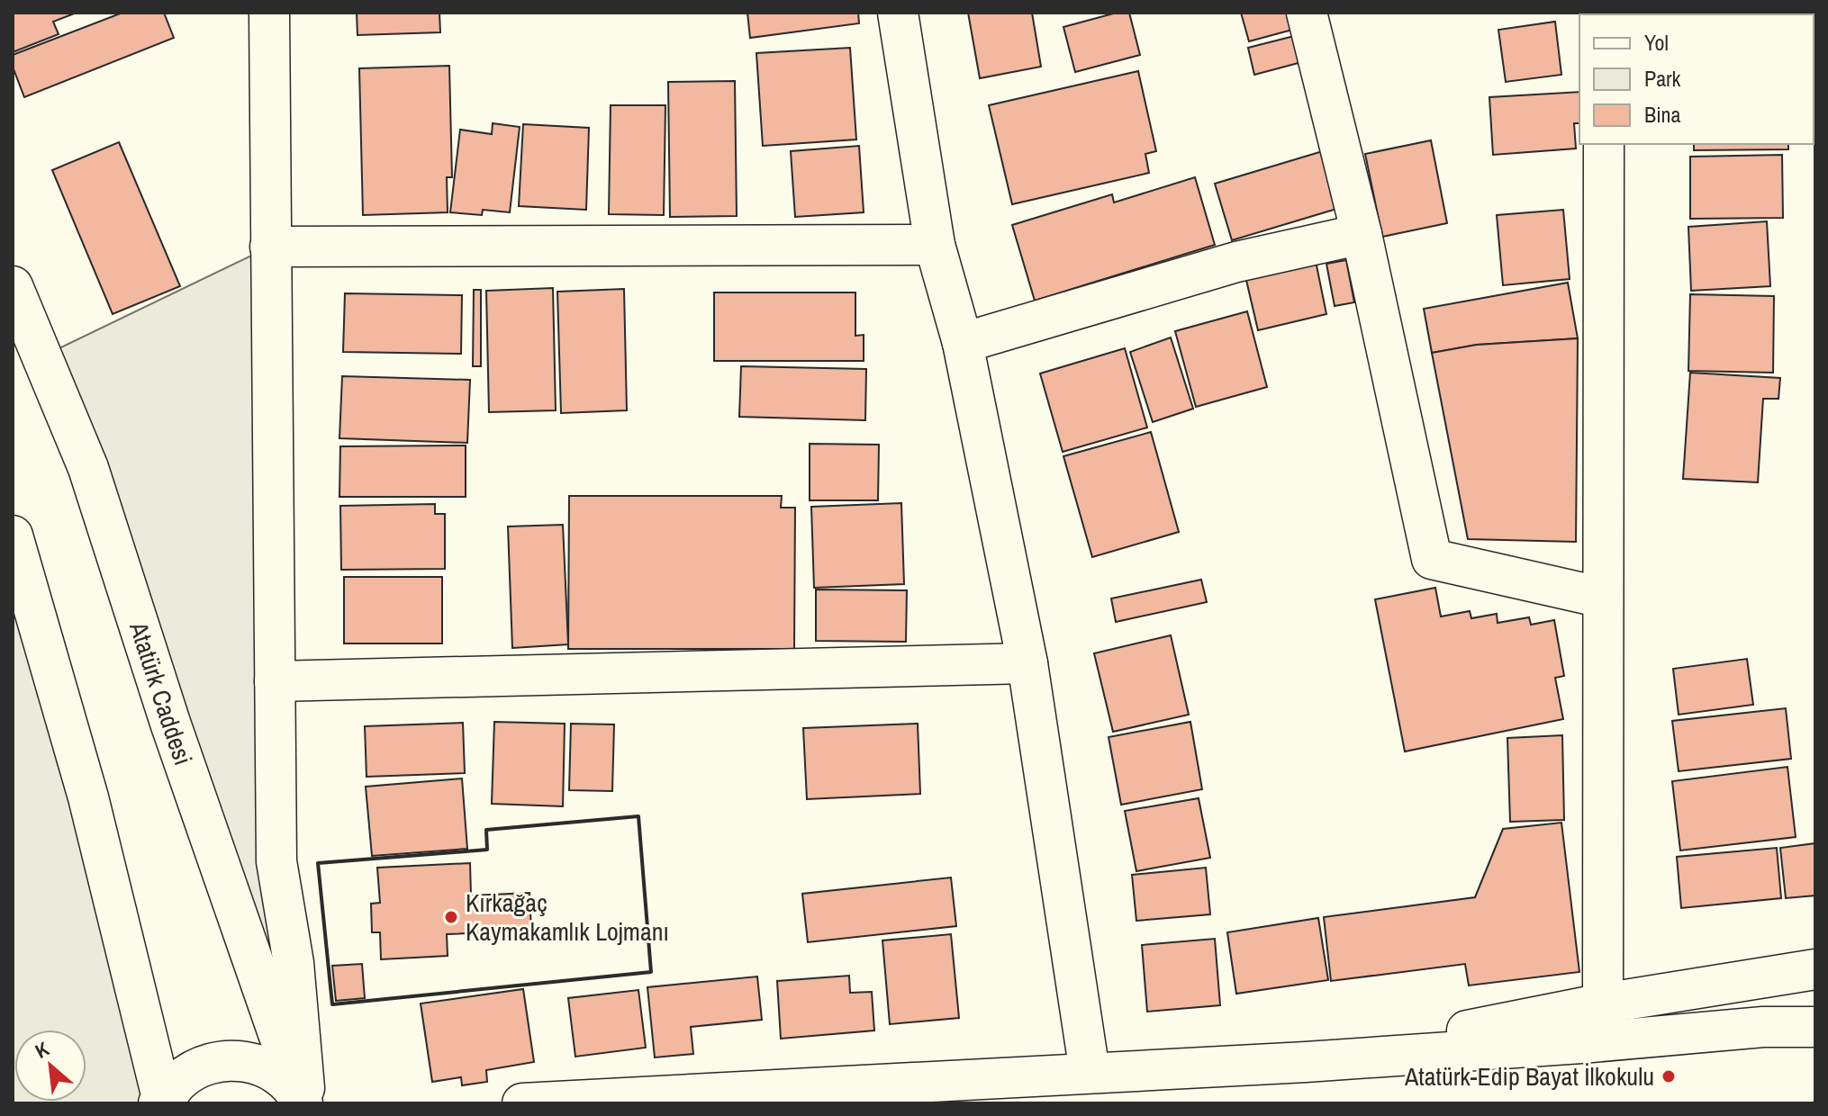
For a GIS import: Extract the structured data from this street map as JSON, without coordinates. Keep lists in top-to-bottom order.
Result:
{
  "streets": {
    "street": ["Atatürk Caddesi"]
  },
  "places": ["Kırkağaç Kaymakamlık Lojmanı", "Atatürk-Edip Bayat İlkokulu"],
  "legend": ["Yol", "Park", "Bina"],
  "north": "top left"
}
